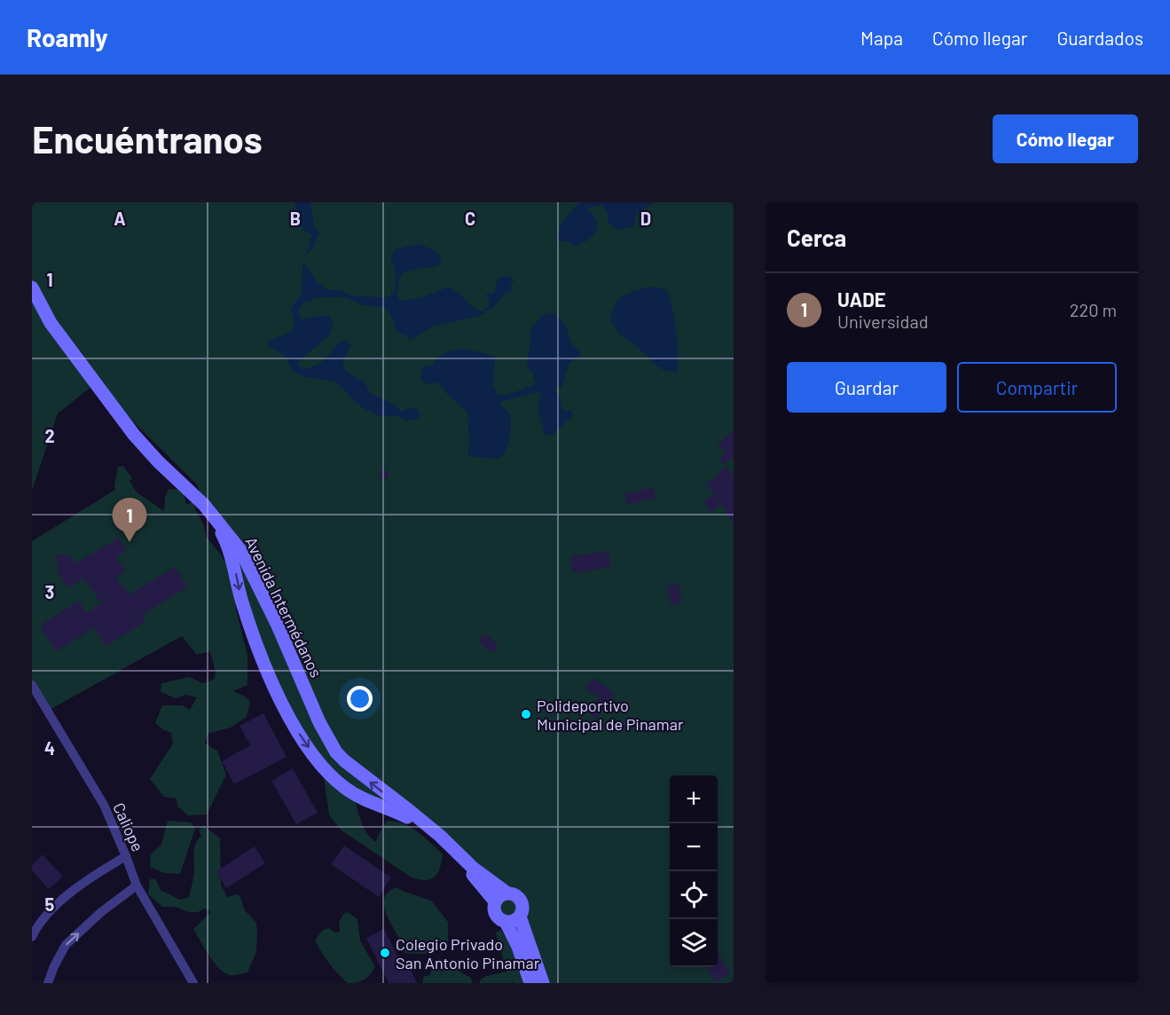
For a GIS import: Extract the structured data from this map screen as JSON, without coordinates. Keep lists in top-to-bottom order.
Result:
{
  "streets": {
    "main road": ["Avenida Intermédanos"],
    "street": ["Caliope"]
  },
  "places": ["Polideportivo Municipal de Pinamar", "Colegio Privado San Antonio Pinamar"],
  "page": {
    "header": "Roamly",
    "nav": ["Mapa", "Cómo llegar", "Guardados"],
    "buttons": [
      "Cómo llegar",
      ["Guardar", "Compartir"]
    ],
    "title": "Encuéntranos",
    "heading": "Cerca",
    "list": [
      {
        "mark": "1",
        "name": "UADE",
        "note": "Universidad",
        "value": "220 m"
      }
    ],
    "pins": "1",
    "map_buttons": ["+", "−"]
  },
  "grid": {
    "columns": [
      "A",
      "B",
      "C",
      "D"
    ],
    "rows": [
      "1",
      "2",
      "3",
      "4",
      "5"
    ]
  }
}
